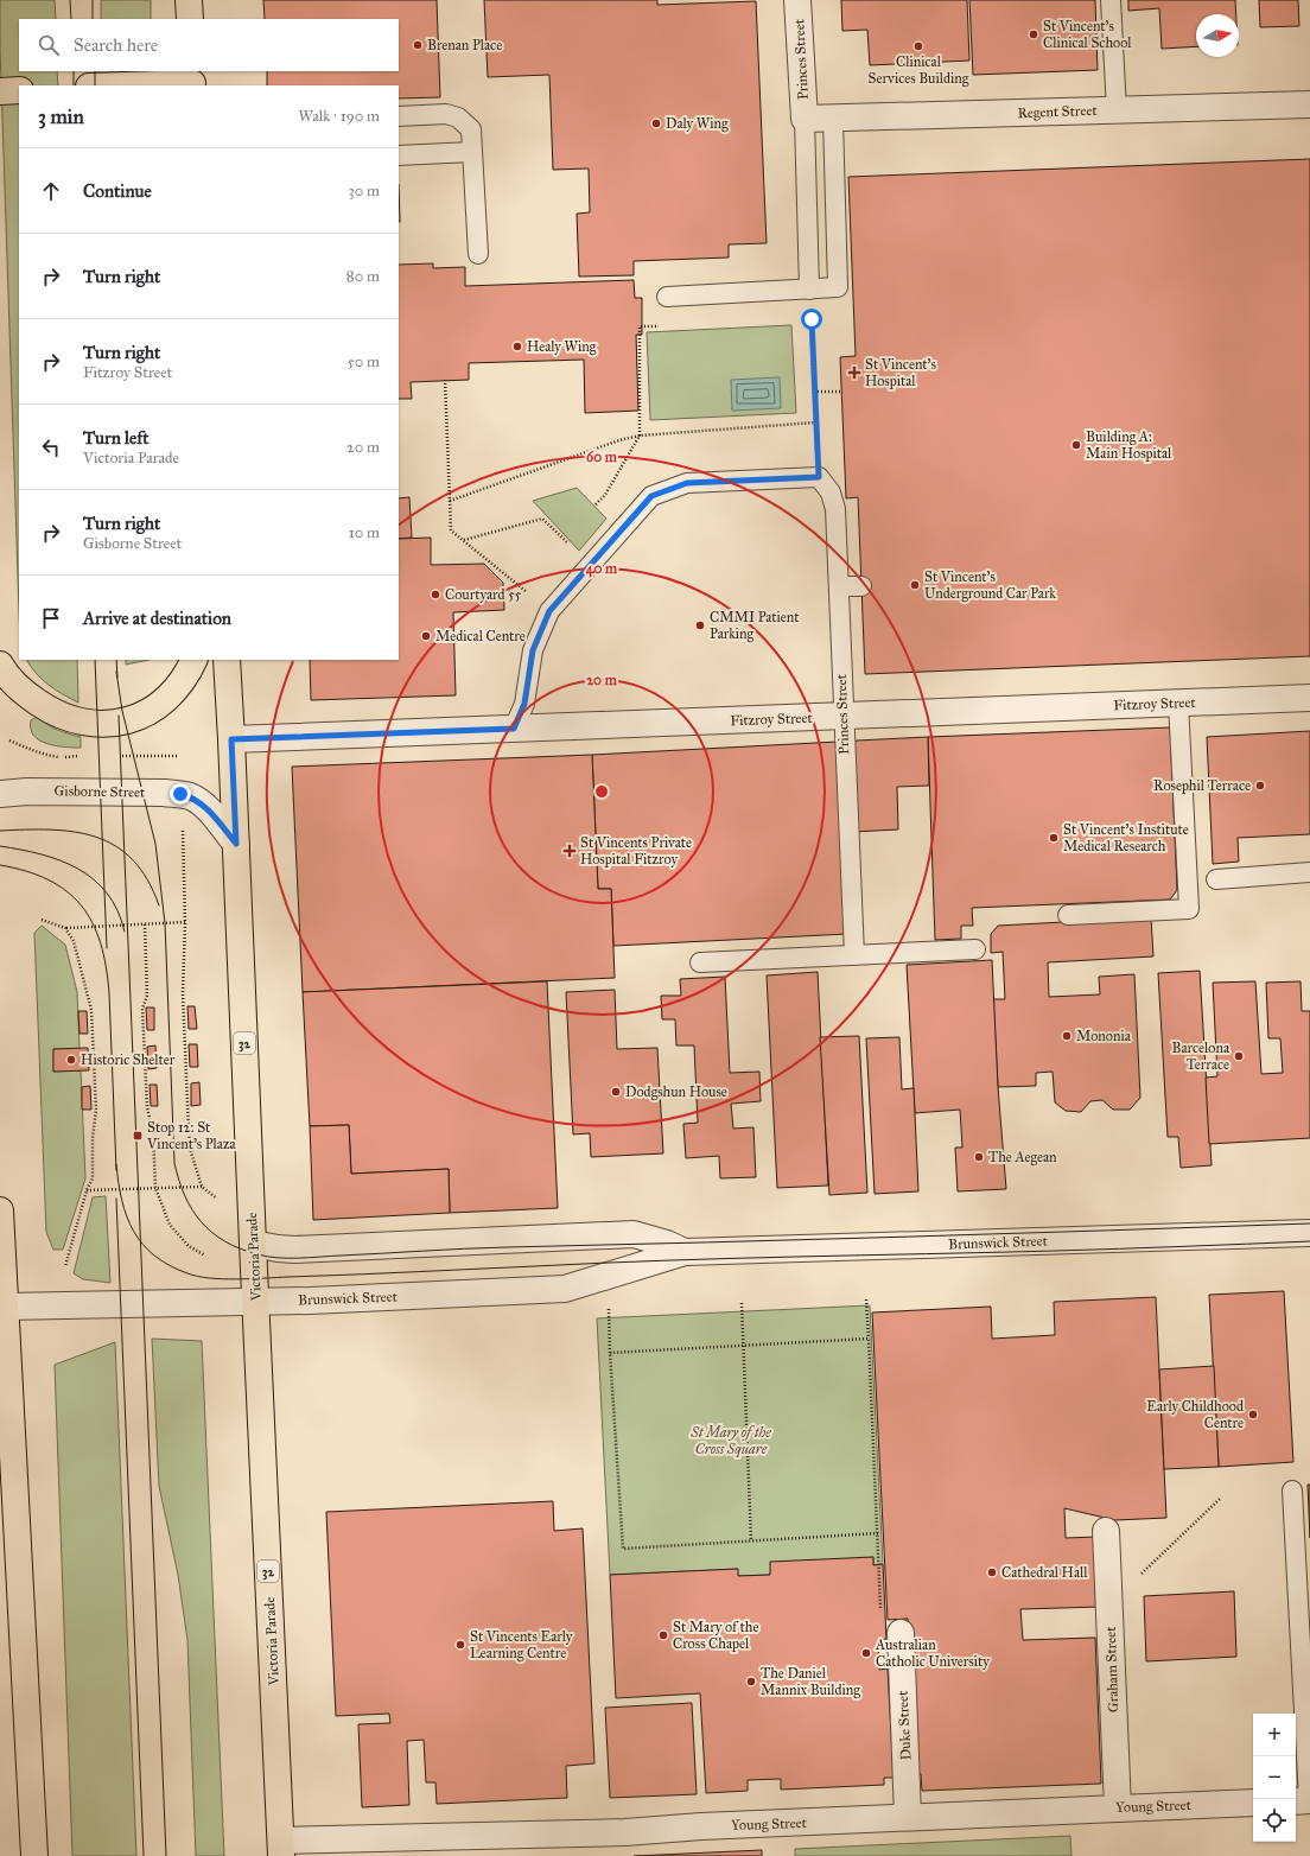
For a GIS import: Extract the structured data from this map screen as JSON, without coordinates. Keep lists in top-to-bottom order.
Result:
{
  "streets": {
    "main road": ["32", "Victoria Parade"],
    "street": [
      "Princes Street",
      "Regent Street",
      "Fitzroy Street",
      "Gisborne Street",
      "Brunswick Street",
      "Graham Street",
      "Duke Street",
      "Young Street"
    ]
  },
  "crossings": [
    ["Princes Street", "Regent Street"],
    ["Princes Street", "Fitzroy Street"],
    ["Fitzroy Street", "Victoria Parade"],
    ["Gisborne Street", "Victoria Parade"],
    ["Brunswick Street", "Victoria Parade"],
    ["Victoria Parade", "Young Street"],
    ["Graham Street", "Young Street"],
    ["Duke Street", "Young Street"]
  ],
  "parks": ["St Mary of the Cross Square"],
  "places": {
    "other": [
      "St Vincent's Clinical School",
      "Brenan Place",
      "Clinical Services Building",
      "Daly Wing",
      "Healy Wing",
      "Building A: Main Hospital",
      "St Vincent's Underground Car Park",
      "Courtyard 55",
      "CMMI Patient Parking",
      "Medical Centre",
      "Rosephil Terrace",
      "St Vincent's Institute Medical Research",
      "Mononia",
      "Barcelona Terrace",
      "Historic Shelter",
      "Dodgshun House",
      "The Aegean",
      "Early Childhood Centre",
      "Cathedral Hall",
      "St Mary of the Cross Chapel",
      "St Vincents Early Learning Centre",
      "Australian Catholic University",
      "The Daniel Mannix Building"
    ],
    "health": ["St Vincent's Hospital", "St Vincents Private Hospital Fitzroy"],
    "transit": ["Stop 12: St Vincent's Plaza"]
  },
  "north": "right",
  "page": {
    "search": "Search here",
    "heading": ["3 min", "Walk · 190 m"],
    "list": [
      ["Continue", "30 m"],
      ["Turn right", "80 m"],
      ["Turn right", "Fitzroy Street", "50 m"],
      ["Turn left", "Victoria Parade", "20 m"],
      ["Turn right", "Gisborne Street", "10 m"],
      "Arrive at destination"
    ],
    "map_buttons": ["+", "−"]
  },
  "rings": ["60 m", "40 m", "20 m"]
}
